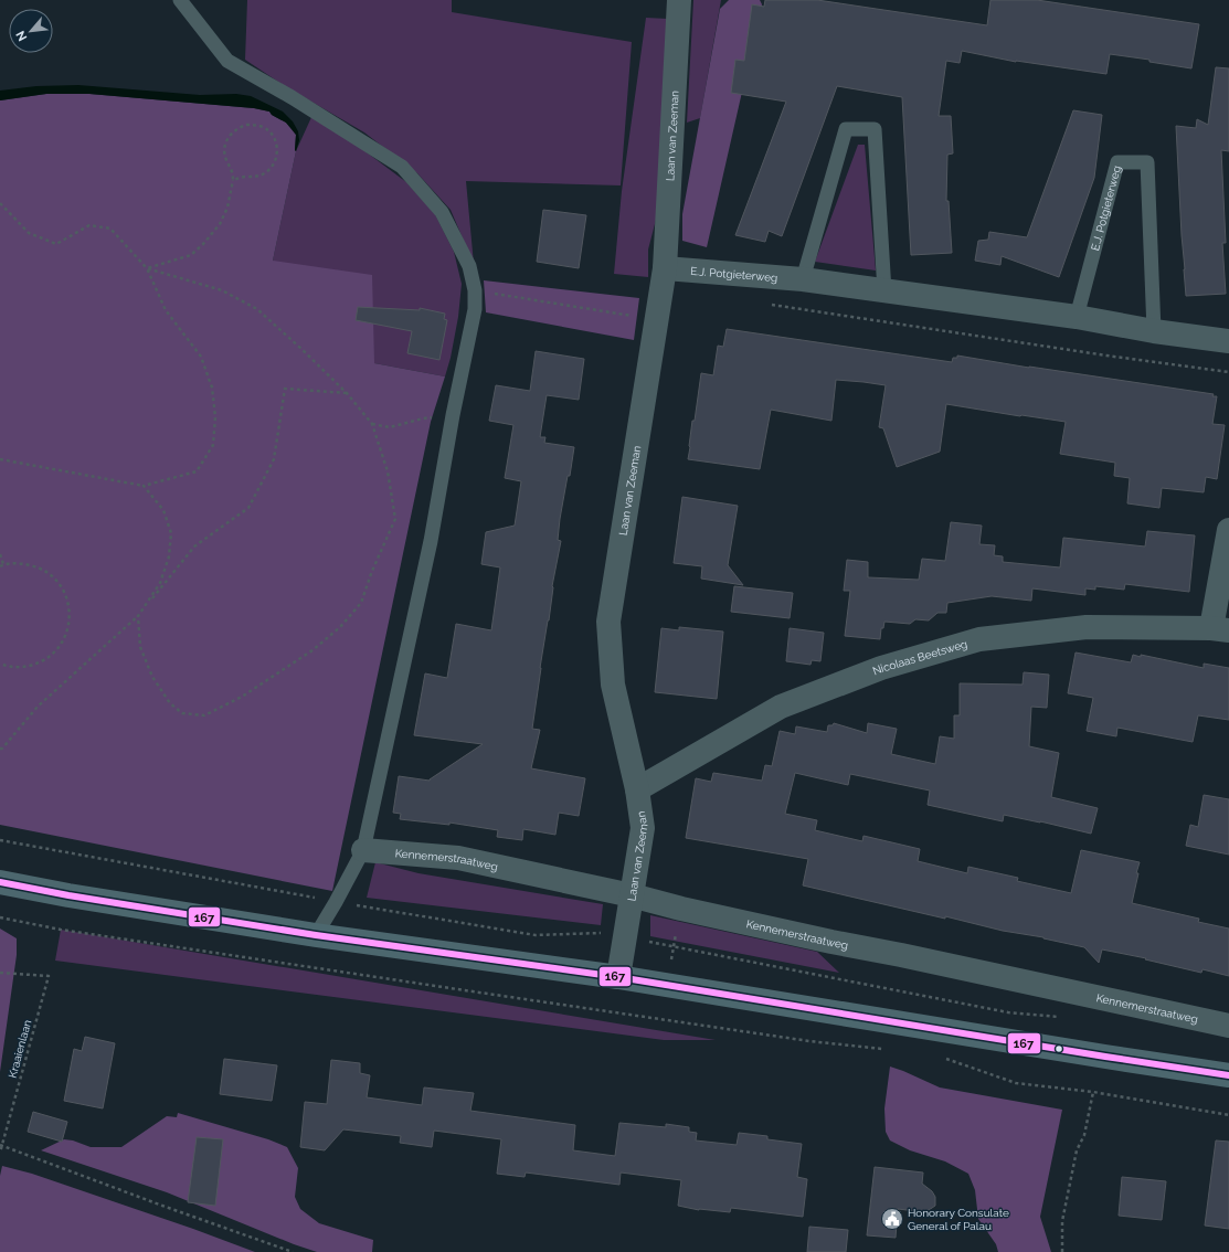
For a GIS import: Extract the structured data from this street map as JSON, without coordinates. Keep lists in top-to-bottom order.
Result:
{
  "streets": {
    "street": [
      "Laan van Zeeman",
      "E.J. Potgieterweg",
      "Nicolaas Beetsweg",
      "Kennemerstraatweg"
    ],
    "path": ["Kraaienlaan"]
  },
  "crossings": [
    ["Laan van Zeeman", "E.J. Potgieterweg"],
    ["Laan van Zeeman", "Nicolaas Beetsweg"],
    ["Laan van Zeeman", "Kennemerstraatweg"]
  ],
  "places": {
    "public building": ["Honorary Consulate General of Palau"]
  },
  "lines": ["transit line 167"],
  "north": "bottom left"
}
